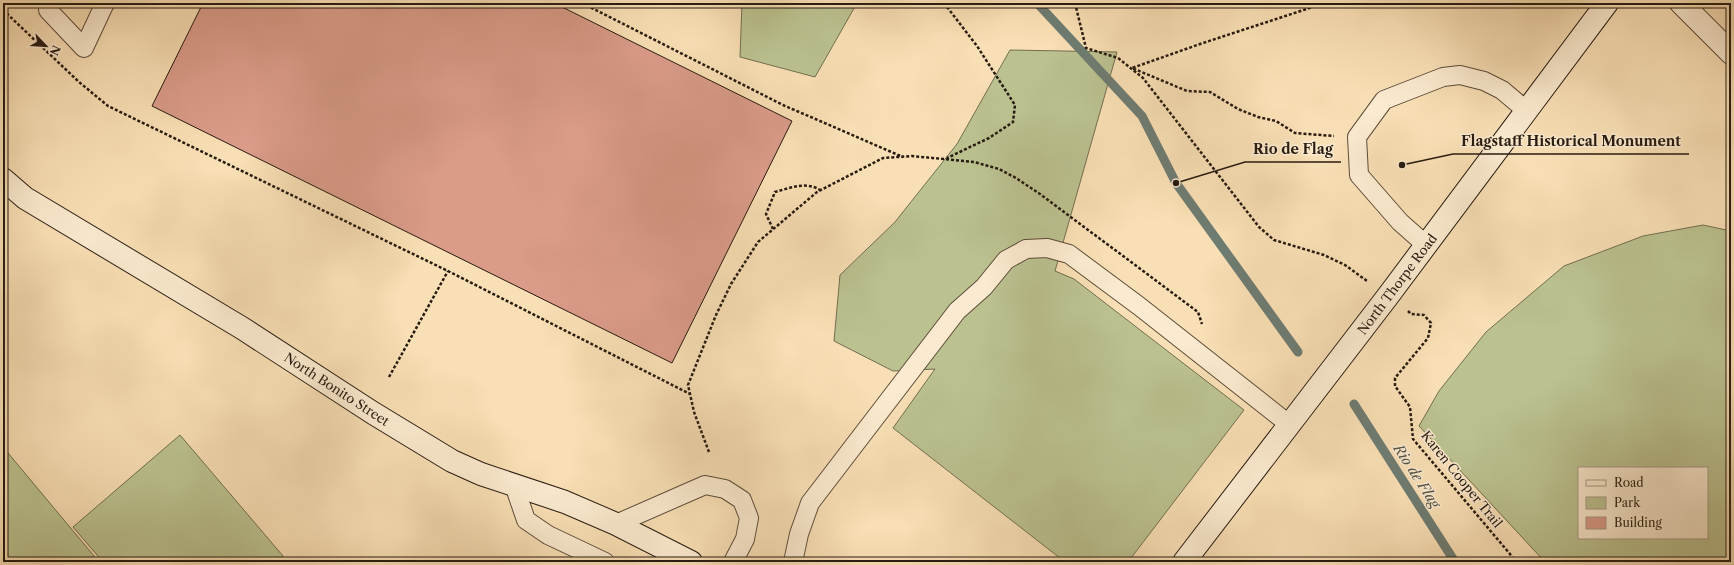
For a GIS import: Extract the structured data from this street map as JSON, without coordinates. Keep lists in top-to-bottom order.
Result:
{
  "streets": {
    "street": ["North Thorpe Road", "North Bonito Street"],
    "path": ["Karen Cooper Trail"]
  },
  "water": ["Rio de Flag"],
  "places": ["Flagstaff Historical Monument", "Rio de Flag"],
  "legend": ["Road", "Park", "Building"],
  "north": "bottom right"
}
